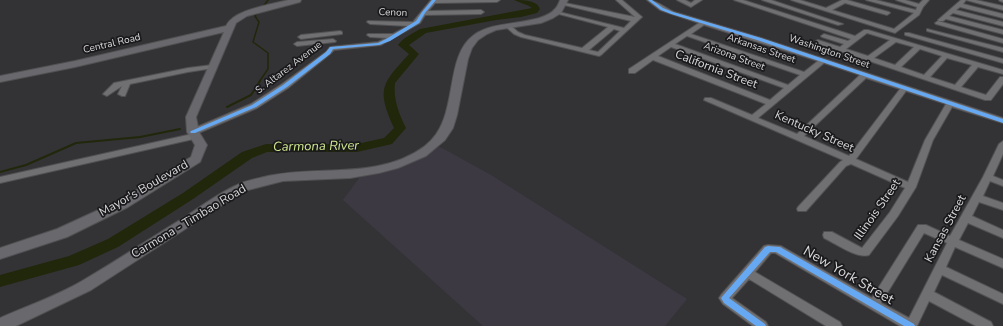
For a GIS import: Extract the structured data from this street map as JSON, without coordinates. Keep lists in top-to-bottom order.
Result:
{
  "streets": {
    "main road": ["Central Road", "Mayor's Boulevard", "Carmona - Timbao Road"],
    "street": [
      "Cenon",
      "Arkansas Street",
      "Washington Street",
      "Arizona Street",
      "S. Altarez Avenue",
      "California Street",
      "Kentucky Street",
      "Illinois Street",
      "Kansas Street",
      "New York Street"
    ]
  },
  "crossings": [
    ["Cenon", "S. Altarez Avenue"],
    ["Central Road", "Mayor's Boulevard"],
    ["Washington Street", "Illinois Street"],
    ["S. Altarez Avenue", "Mayor's Boulevard"],
    ["Kentucky Street", "Illinois Street"],
    ["Kansas Street", "New York Street"]
  ],
  "water": ["Carmona River"]
}
